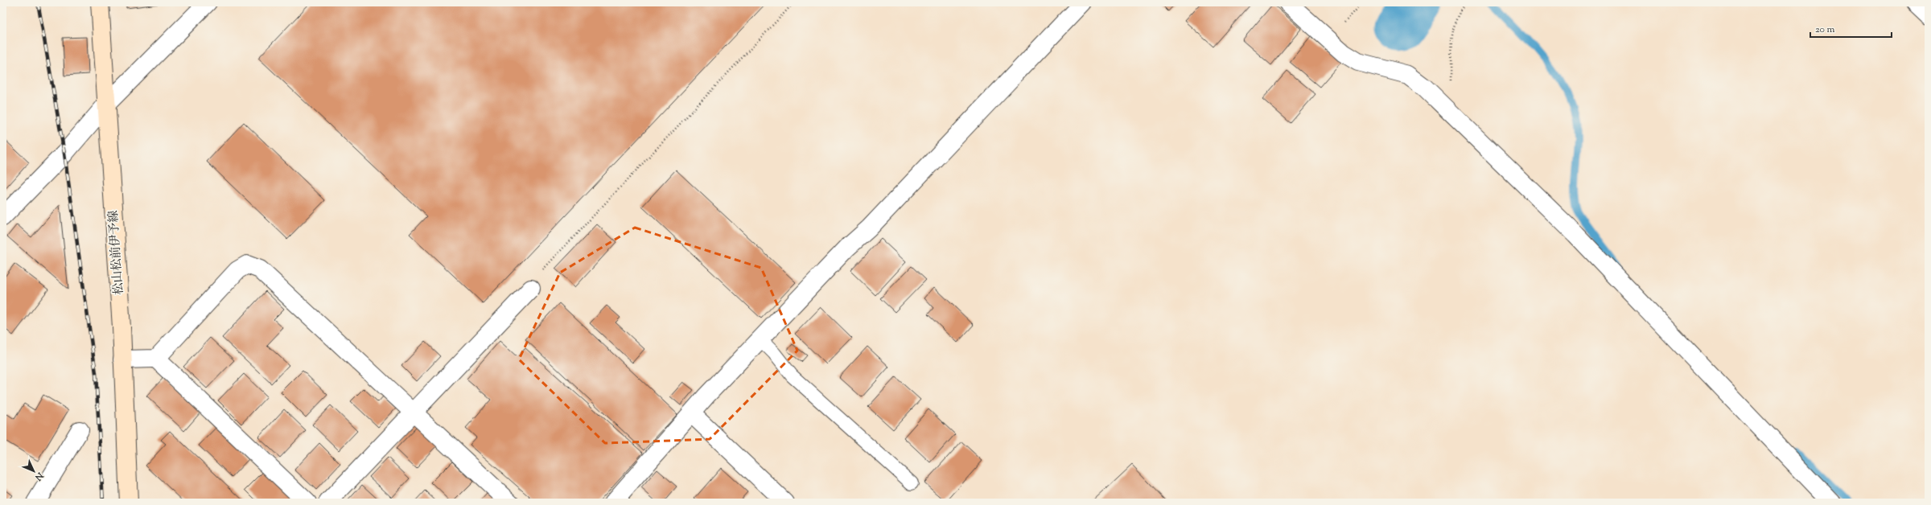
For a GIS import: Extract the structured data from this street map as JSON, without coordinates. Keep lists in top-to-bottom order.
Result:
{
  "streets": {
    "main road": ["松山松前伊予線"]
  },
  "scale_bar": "20 m",
  "north": "bottom right"
}
